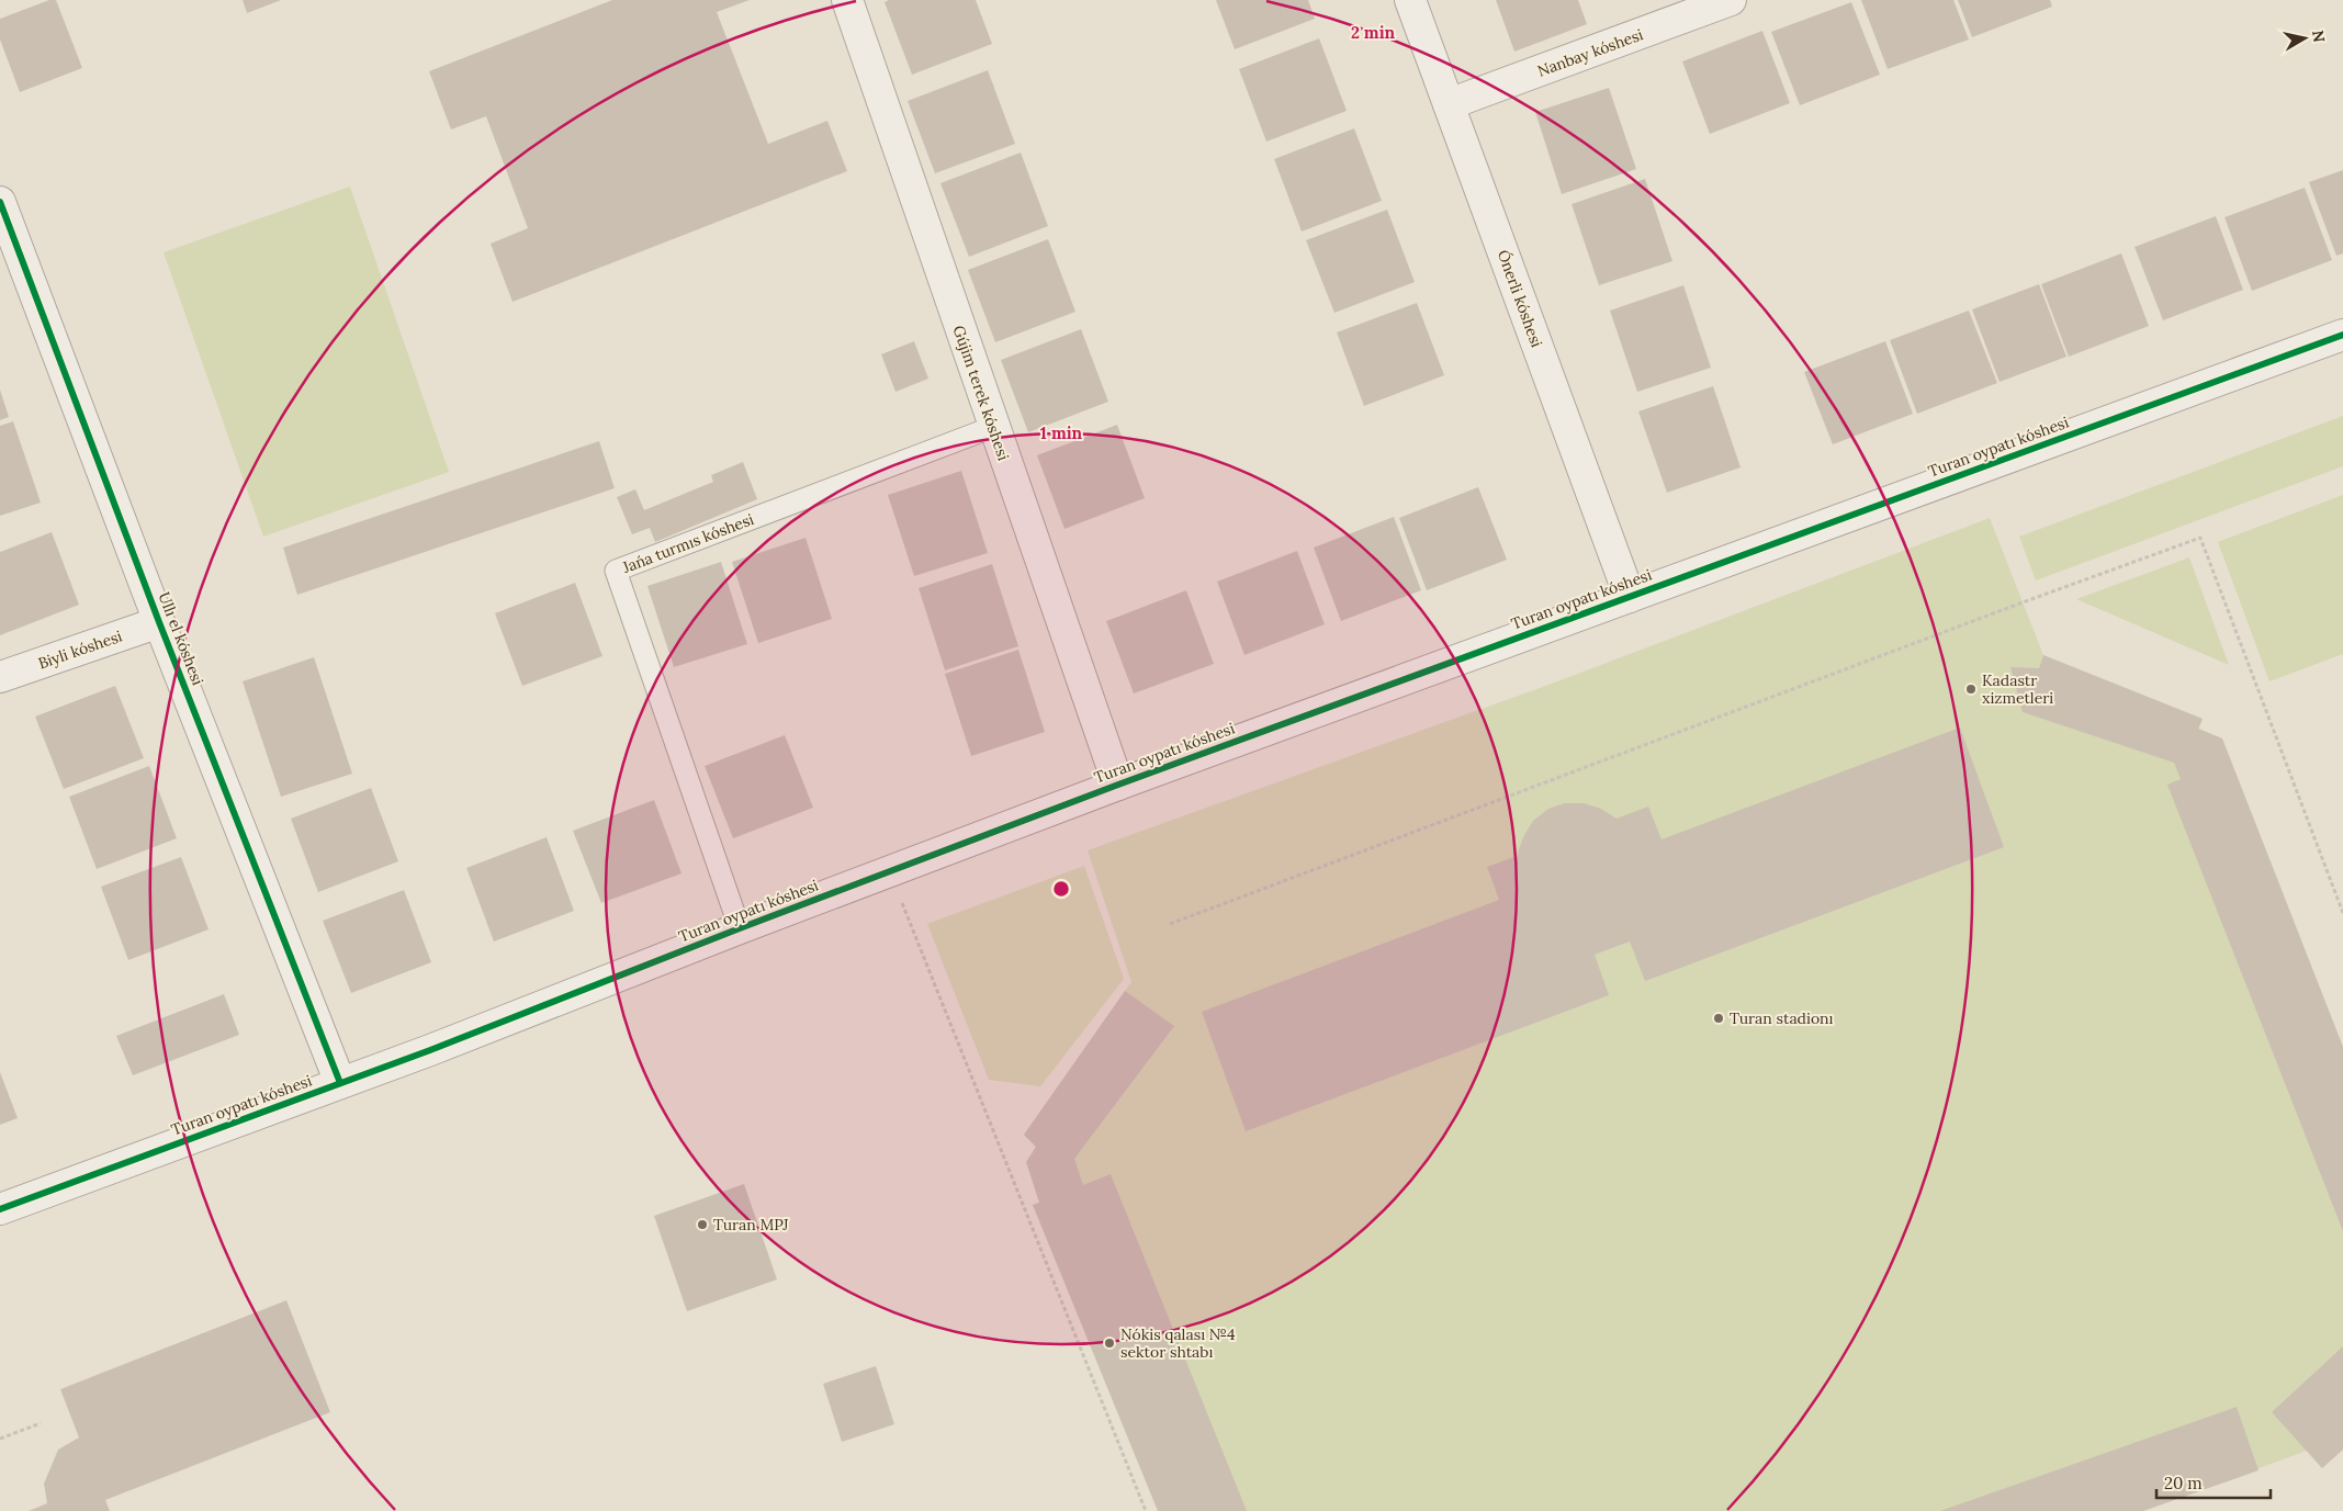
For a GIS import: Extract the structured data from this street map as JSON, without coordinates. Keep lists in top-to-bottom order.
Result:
{
  "streets": {
    "street": [
      "Nanbay kóshesi",
      "Ónerli kóshesi",
      "Gújim terek kóshesi",
      "Turan oypatı kóshesi",
      "Ullı el kóshesi",
      "Biyli kóshesi"
    ],
    "lane": ["Jańa turmıs kóshesi"]
  },
  "crossings": [
    ["Nanbay kóshesi", "Ónerli kóshesi"],
    ["Ónerli kóshesi", "Turan oypatı kóshesi"],
    ["Gújim terek kóshesi", "Turan oypatı kóshesi"],
    ["Gújim terek kóshesi", "Jańa turmıs kóshesi"],
    ["Turan oypatı kóshesi", "Jańa turmıs kóshesi"],
    ["Turan oypatı kóshesi", "Ullı el kóshesi"],
    ["Ullı el kóshesi", "Biyli kóshesi"]
  ],
  "places": [
    "Kadastr xizmetleri",
    "Turan stadionı",
    "Turan MPJ",
    "Nókis qalası №4 sektor shtabı"
  ],
  "scale_bar": "20 m",
  "north": "right",
  "rings": ["2 min", "1 min"]
}
